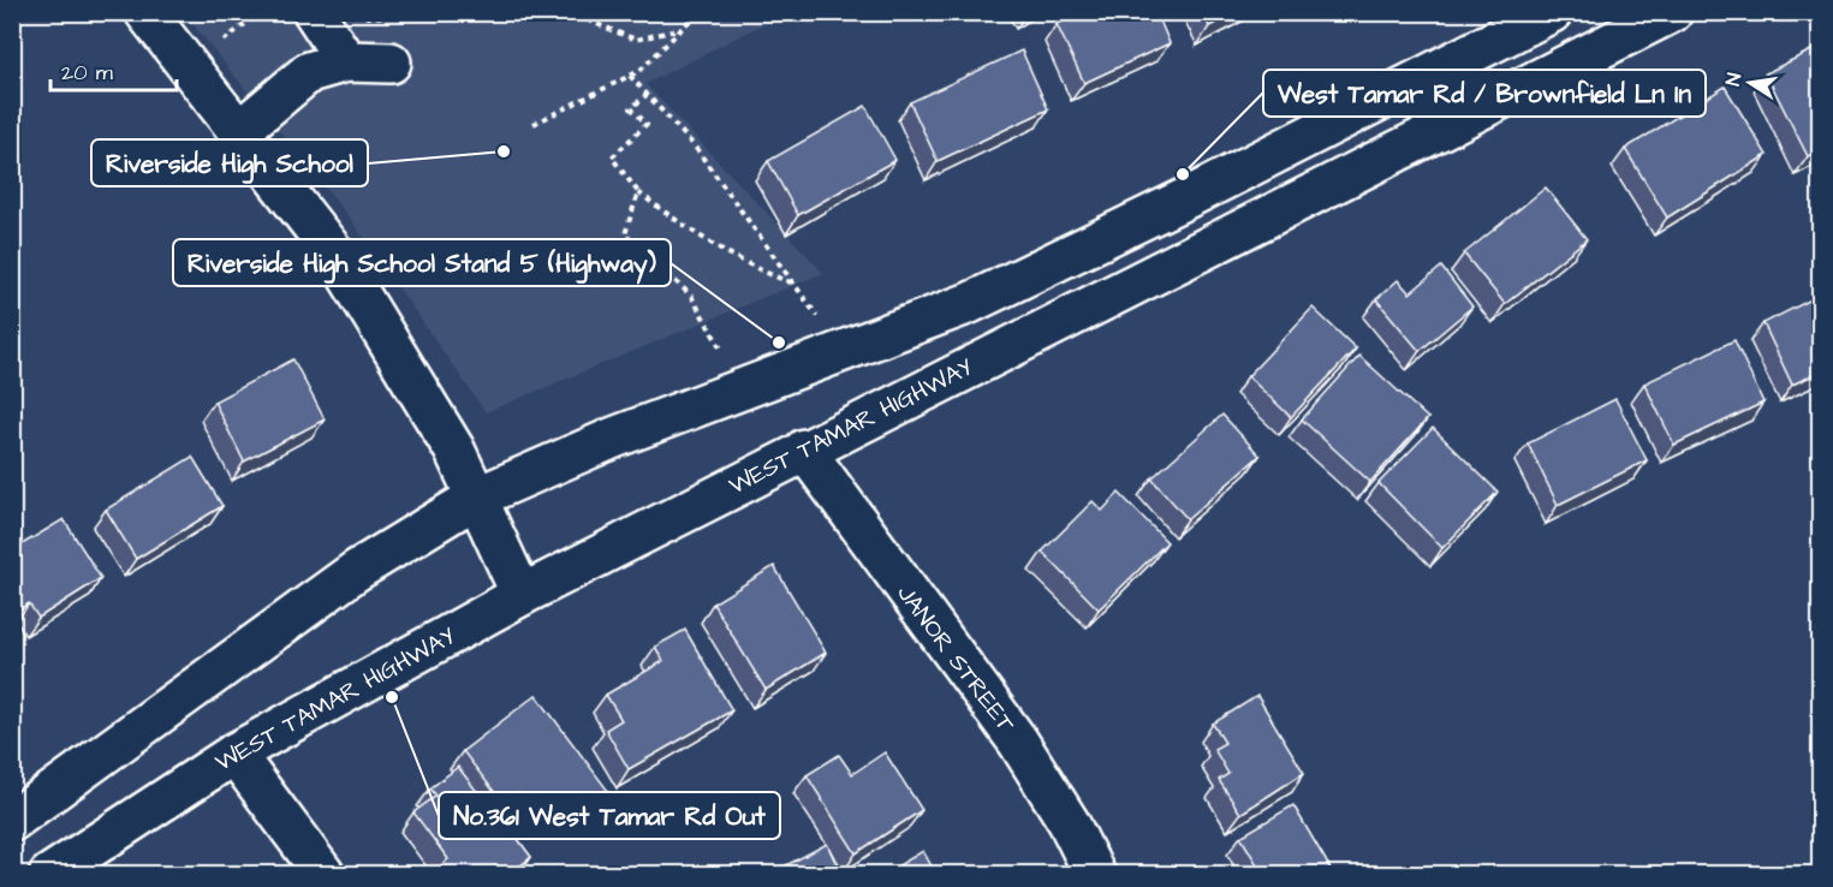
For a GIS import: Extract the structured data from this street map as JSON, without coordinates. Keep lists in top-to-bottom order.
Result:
{
  "streets": {
    "main road": ["WEST TAMAR HIGHWAY", "JANOR STREET"]
  },
  "crossings": [
    ["WEST TAMAR HIGHWAY", "JANOR STREET"]
  ],
  "places": [
    "Riverside High School",
    "West Tamar Rd / Brownfield Ln In",
    "Riverside High School Stand 5 (Highway)",
    "No.361 West Tamar Rd Out"
  ],
  "scale_bar": "20 m",
  "north": "left"
}
